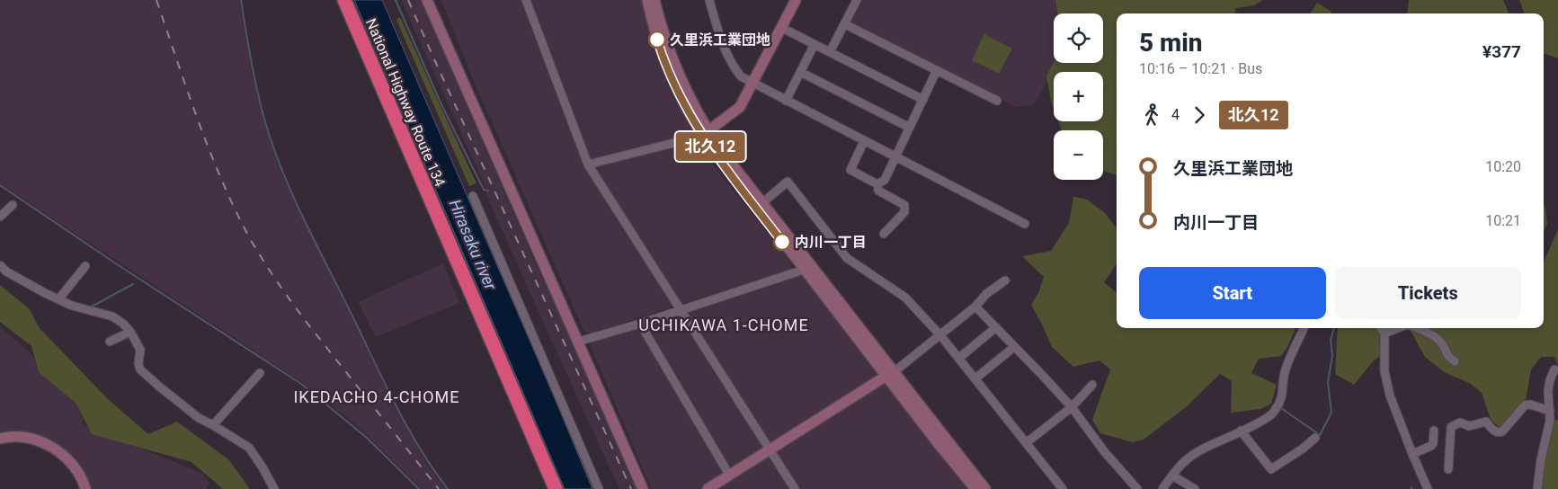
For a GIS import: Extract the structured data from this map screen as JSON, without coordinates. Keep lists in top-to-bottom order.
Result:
{
  "streets": {
    "highway": ["National Highway Route 134"]
  },
  "districts": ["UCHIKAWA 1-CHOME", "IKEDACHO 4-CHOME"],
  "water": ["Hirasaku river"],
  "places": ["久里浜工業団地", "内川一丁目"],
  "lines": ["bus line 北久12"],
  "page": {
    "on_map": "北久12",
    "map_buttons": ["+", "−"],
    "heading": ["5 min", "10:16 – 10:21 · Bus", "¥377"],
    "legs": ["4", "北久12"],
    "list": [
      {
        "name": "久里浜工業団地",
        "value": "10:20"
      },
      {
        "name": "内川一丁目",
        "value": "10:21"
      }
    ],
    "buttons": ["Start", "Tickets"]
  }
}
